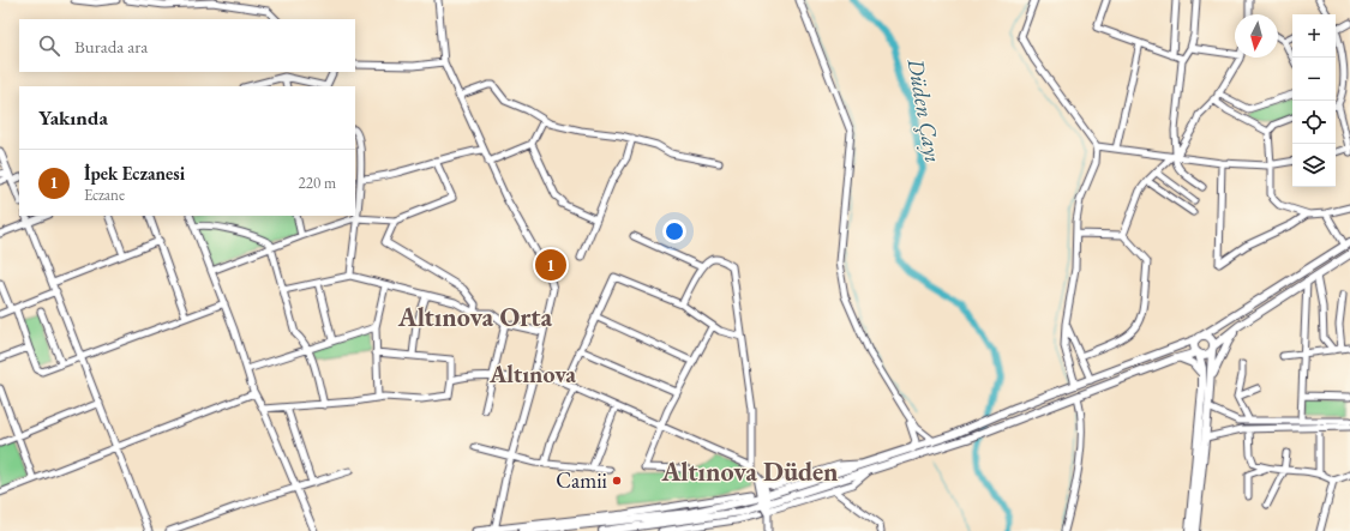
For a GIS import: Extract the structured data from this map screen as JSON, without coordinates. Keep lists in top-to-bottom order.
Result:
{
  "districts": ["Altınova Orta", "Altınova", "Altınova Düden"],
  "water": ["Düden Çayı"],
  "places": ["Camii"],
  "north": "bottom",
  "page": {
    "map_buttons": ["+", "−"],
    "search": "Burada ara",
    "heading": "Yakında",
    "list": [
      {
        "mark": "1",
        "name": "İpek Eczanesi",
        "note": "Eczane",
        "value": "220 m"
      }
    ],
    "pins": "1"
  }
}
